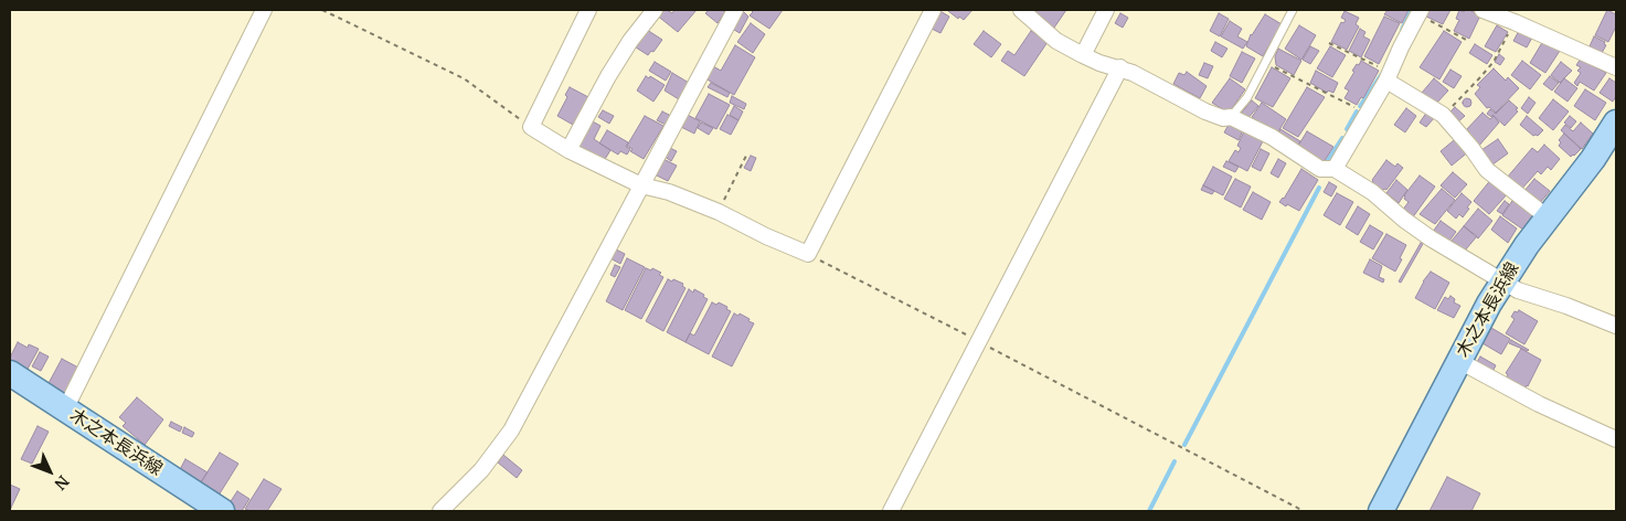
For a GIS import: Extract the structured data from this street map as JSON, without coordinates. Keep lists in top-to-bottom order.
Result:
{
  "streets": {
    "main road": ["木之本長浜線"]
  },
  "north": "bottom right"
}
